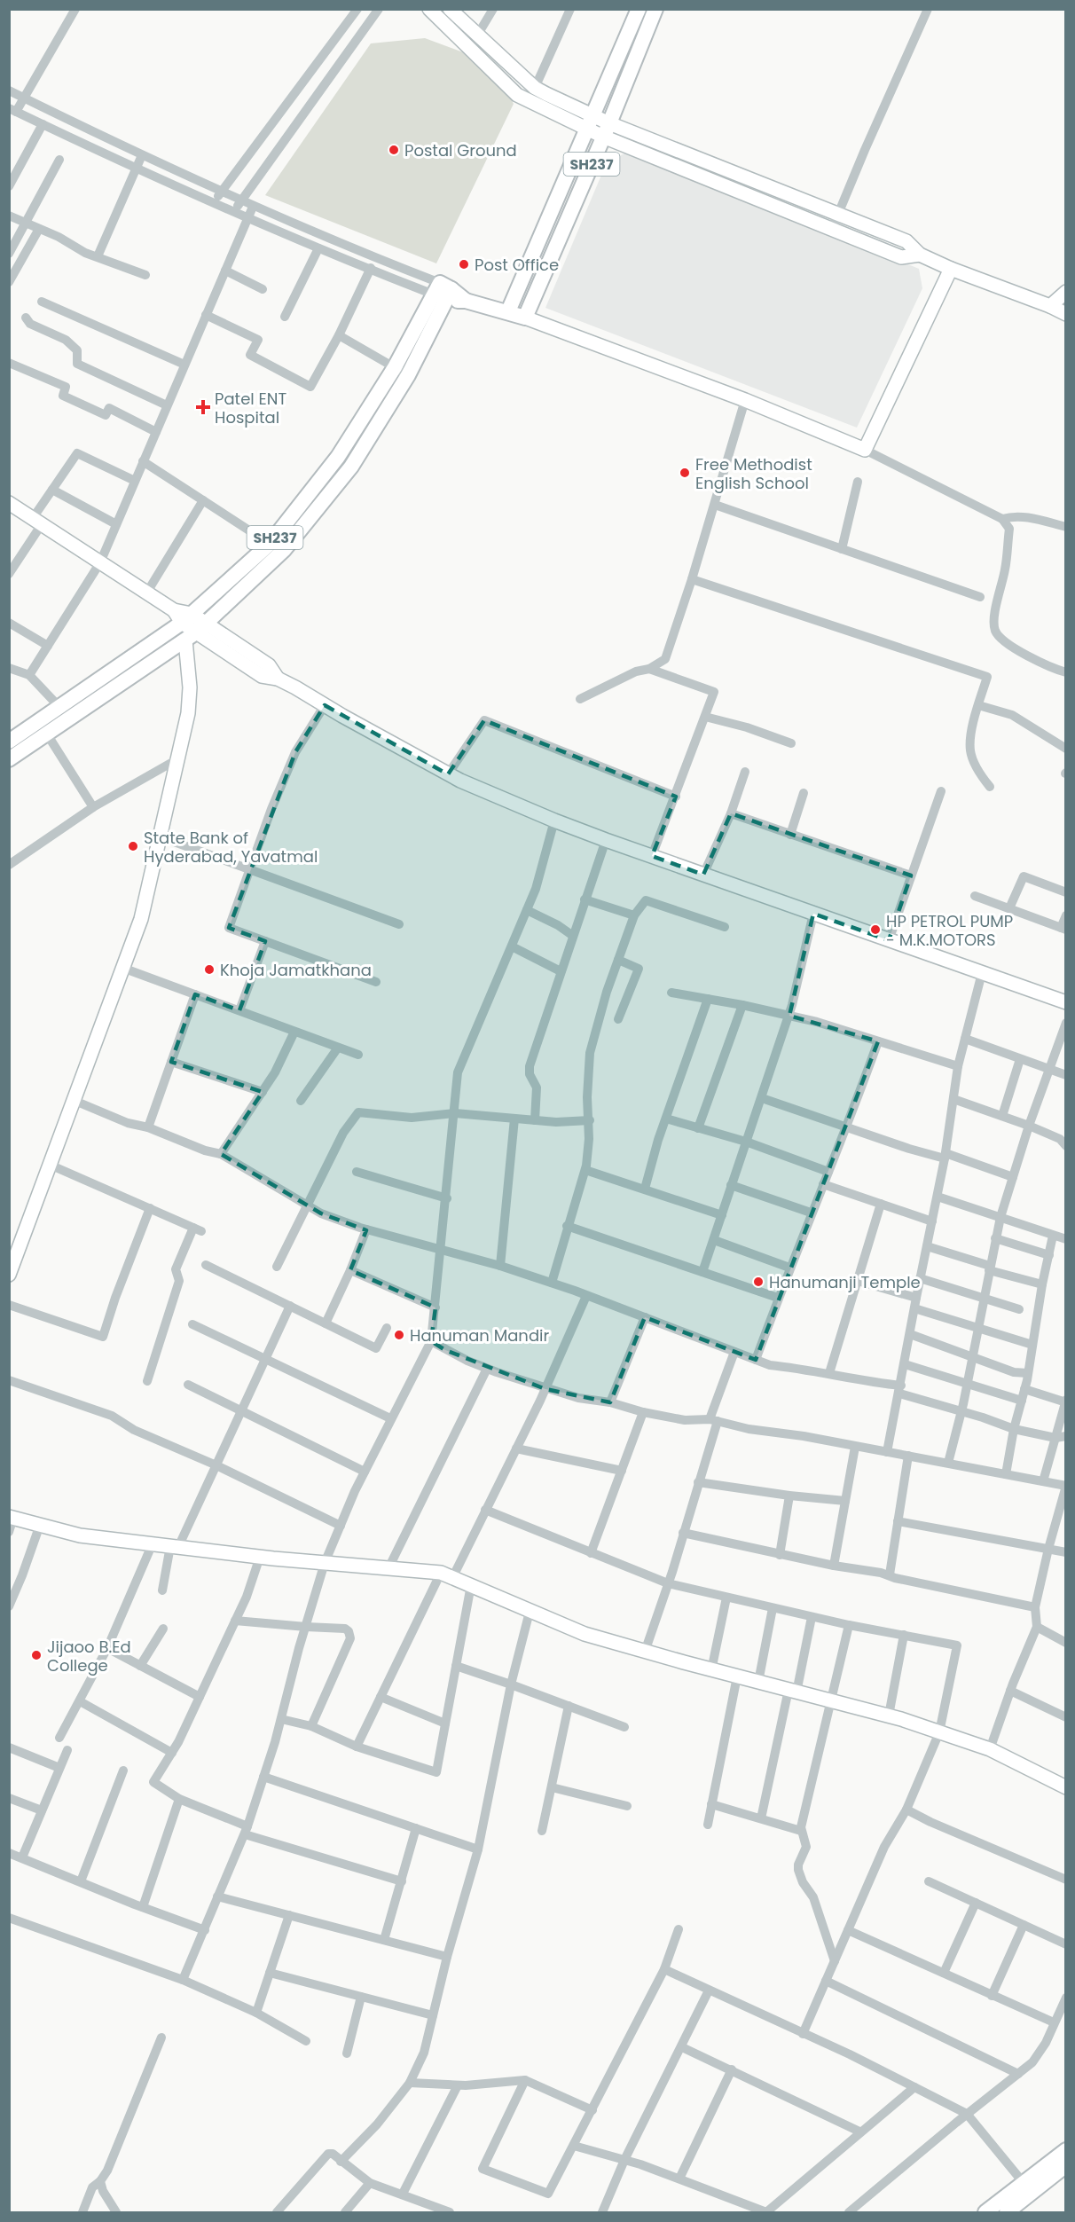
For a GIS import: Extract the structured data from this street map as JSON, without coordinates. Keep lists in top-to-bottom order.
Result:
{
  "streets": {
    "main road": ["SH237"]
  },
  "places": {
    "other": [
      "Postal Ground",
      "Post Office",
      "Free Methodist English School",
      "State Bank of Hyderabad, Yavatmal",
      "HP PETROL PUMP - M.K.MOTORS",
      "Khoja Jamatkhana",
      "Hanumanji Temple",
      "Hanuman Mandir",
      "Jijaoo B.Ed College"
    ],
    "health": ["Patel ENT Hospital"]
  }
}
